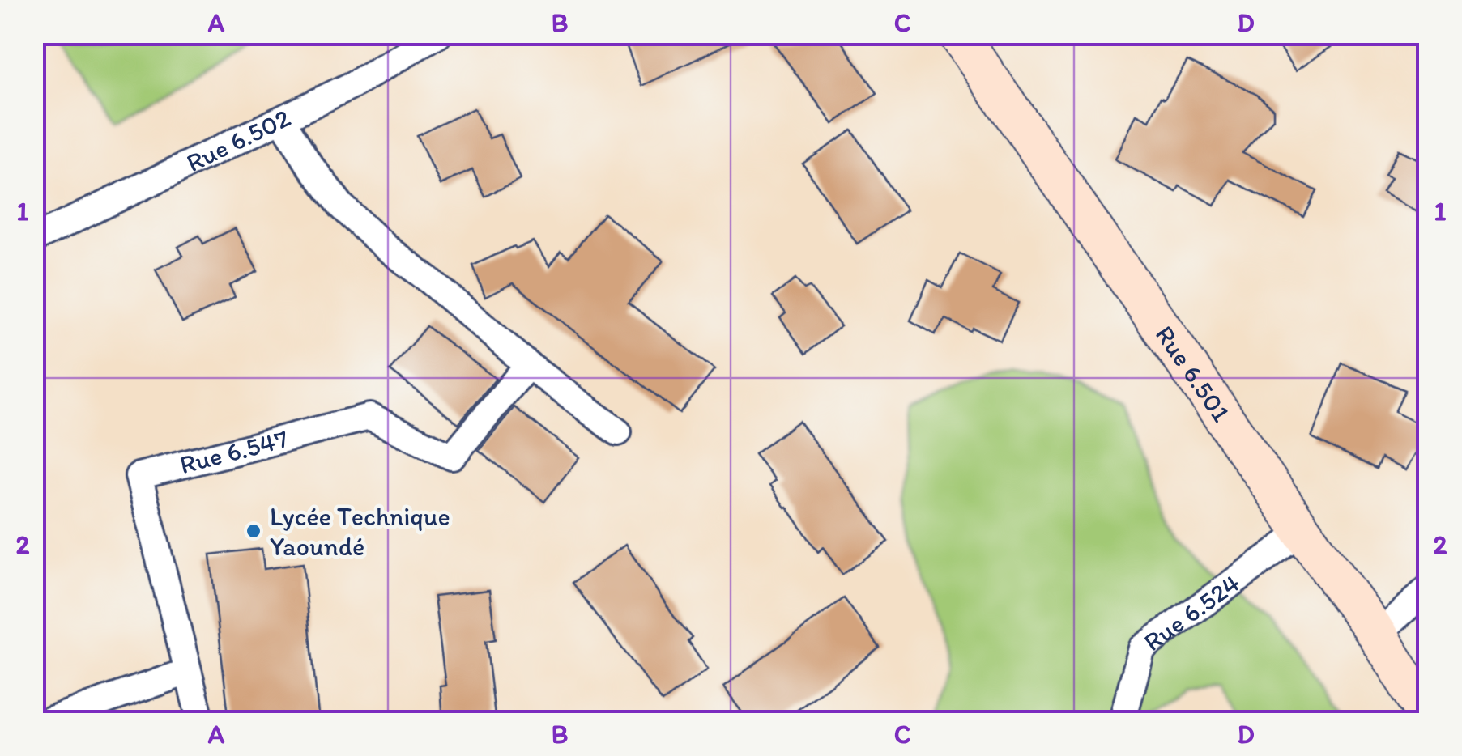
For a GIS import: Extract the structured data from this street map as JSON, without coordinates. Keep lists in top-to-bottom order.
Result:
{
  "streets": {
    "street": [
      "Rue 6.502",
      "Rue 6.501",
      "Rue 6.547",
      "Rue 6.524"
    ]
  },
  "crossings": [
    ["Rue 6.501", "Rue 6.524"]
  ],
  "places": ["Lycée Technique Yaoundé"],
  "grid": {
    "columns": [
      "A",
      "B",
      "C",
      "D"
    ],
    "rows": ["1", "2"]
  }
}
